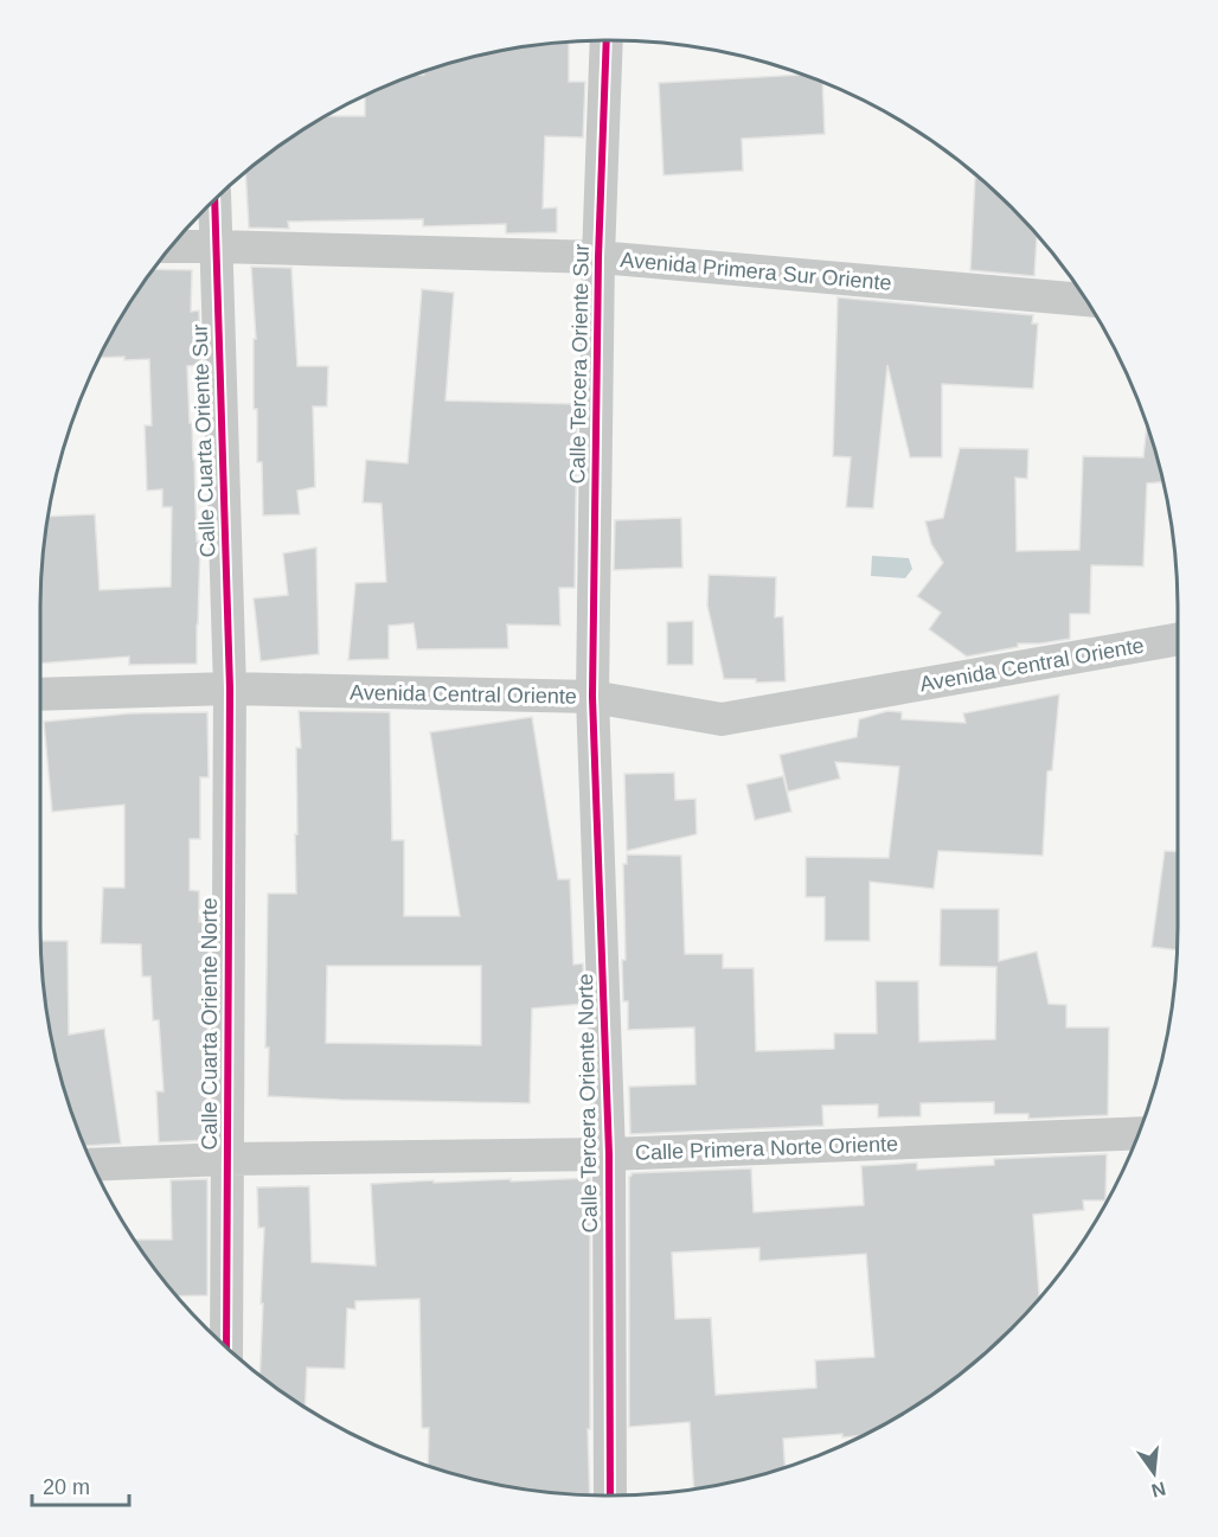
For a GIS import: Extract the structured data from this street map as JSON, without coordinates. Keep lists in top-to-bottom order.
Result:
{
  "streets": {
    "street": [
      "Avenida Primera Sur Oriente",
      "Calle Tercera Oriente Sur",
      "Calle Cuarta Oriente Sur",
      "Avenida Central Oriente",
      "Calle Cuarta Oriente Norte",
      "Calle Tercera Oriente Norte",
      "Calle Primera Norte Oriente"
    ]
  },
  "crossings": [
    ["Avenida Primera Sur Oriente", "Calle Tercera Oriente Sur"],
    ["Avenida Primera Sur Oriente", "Calle Cuarta Oriente Sur"],
    ["Calle Tercera Oriente Sur", "Avenida Central Oriente"],
    ["Calle Tercera Oriente Sur", "Calle Tercera Oriente Norte"],
    ["Calle Cuarta Oriente Sur", "Avenida Central Oriente"],
    ["Calle Cuarta Oriente Sur", "Calle Cuarta Oriente Norte"],
    ["Avenida Central Oriente", "Calle Cuarta Oriente Norte"],
    ["Avenida Central Oriente", "Calle Tercera Oriente Norte"],
    ["Calle Cuarta Oriente Norte", "Calle Primera Norte Oriente"],
    ["Calle Tercera Oriente Norte", "Calle Primera Norte Oriente"]
  ],
  "scale_bar": "20 m",
  "north": "bottom"
}
